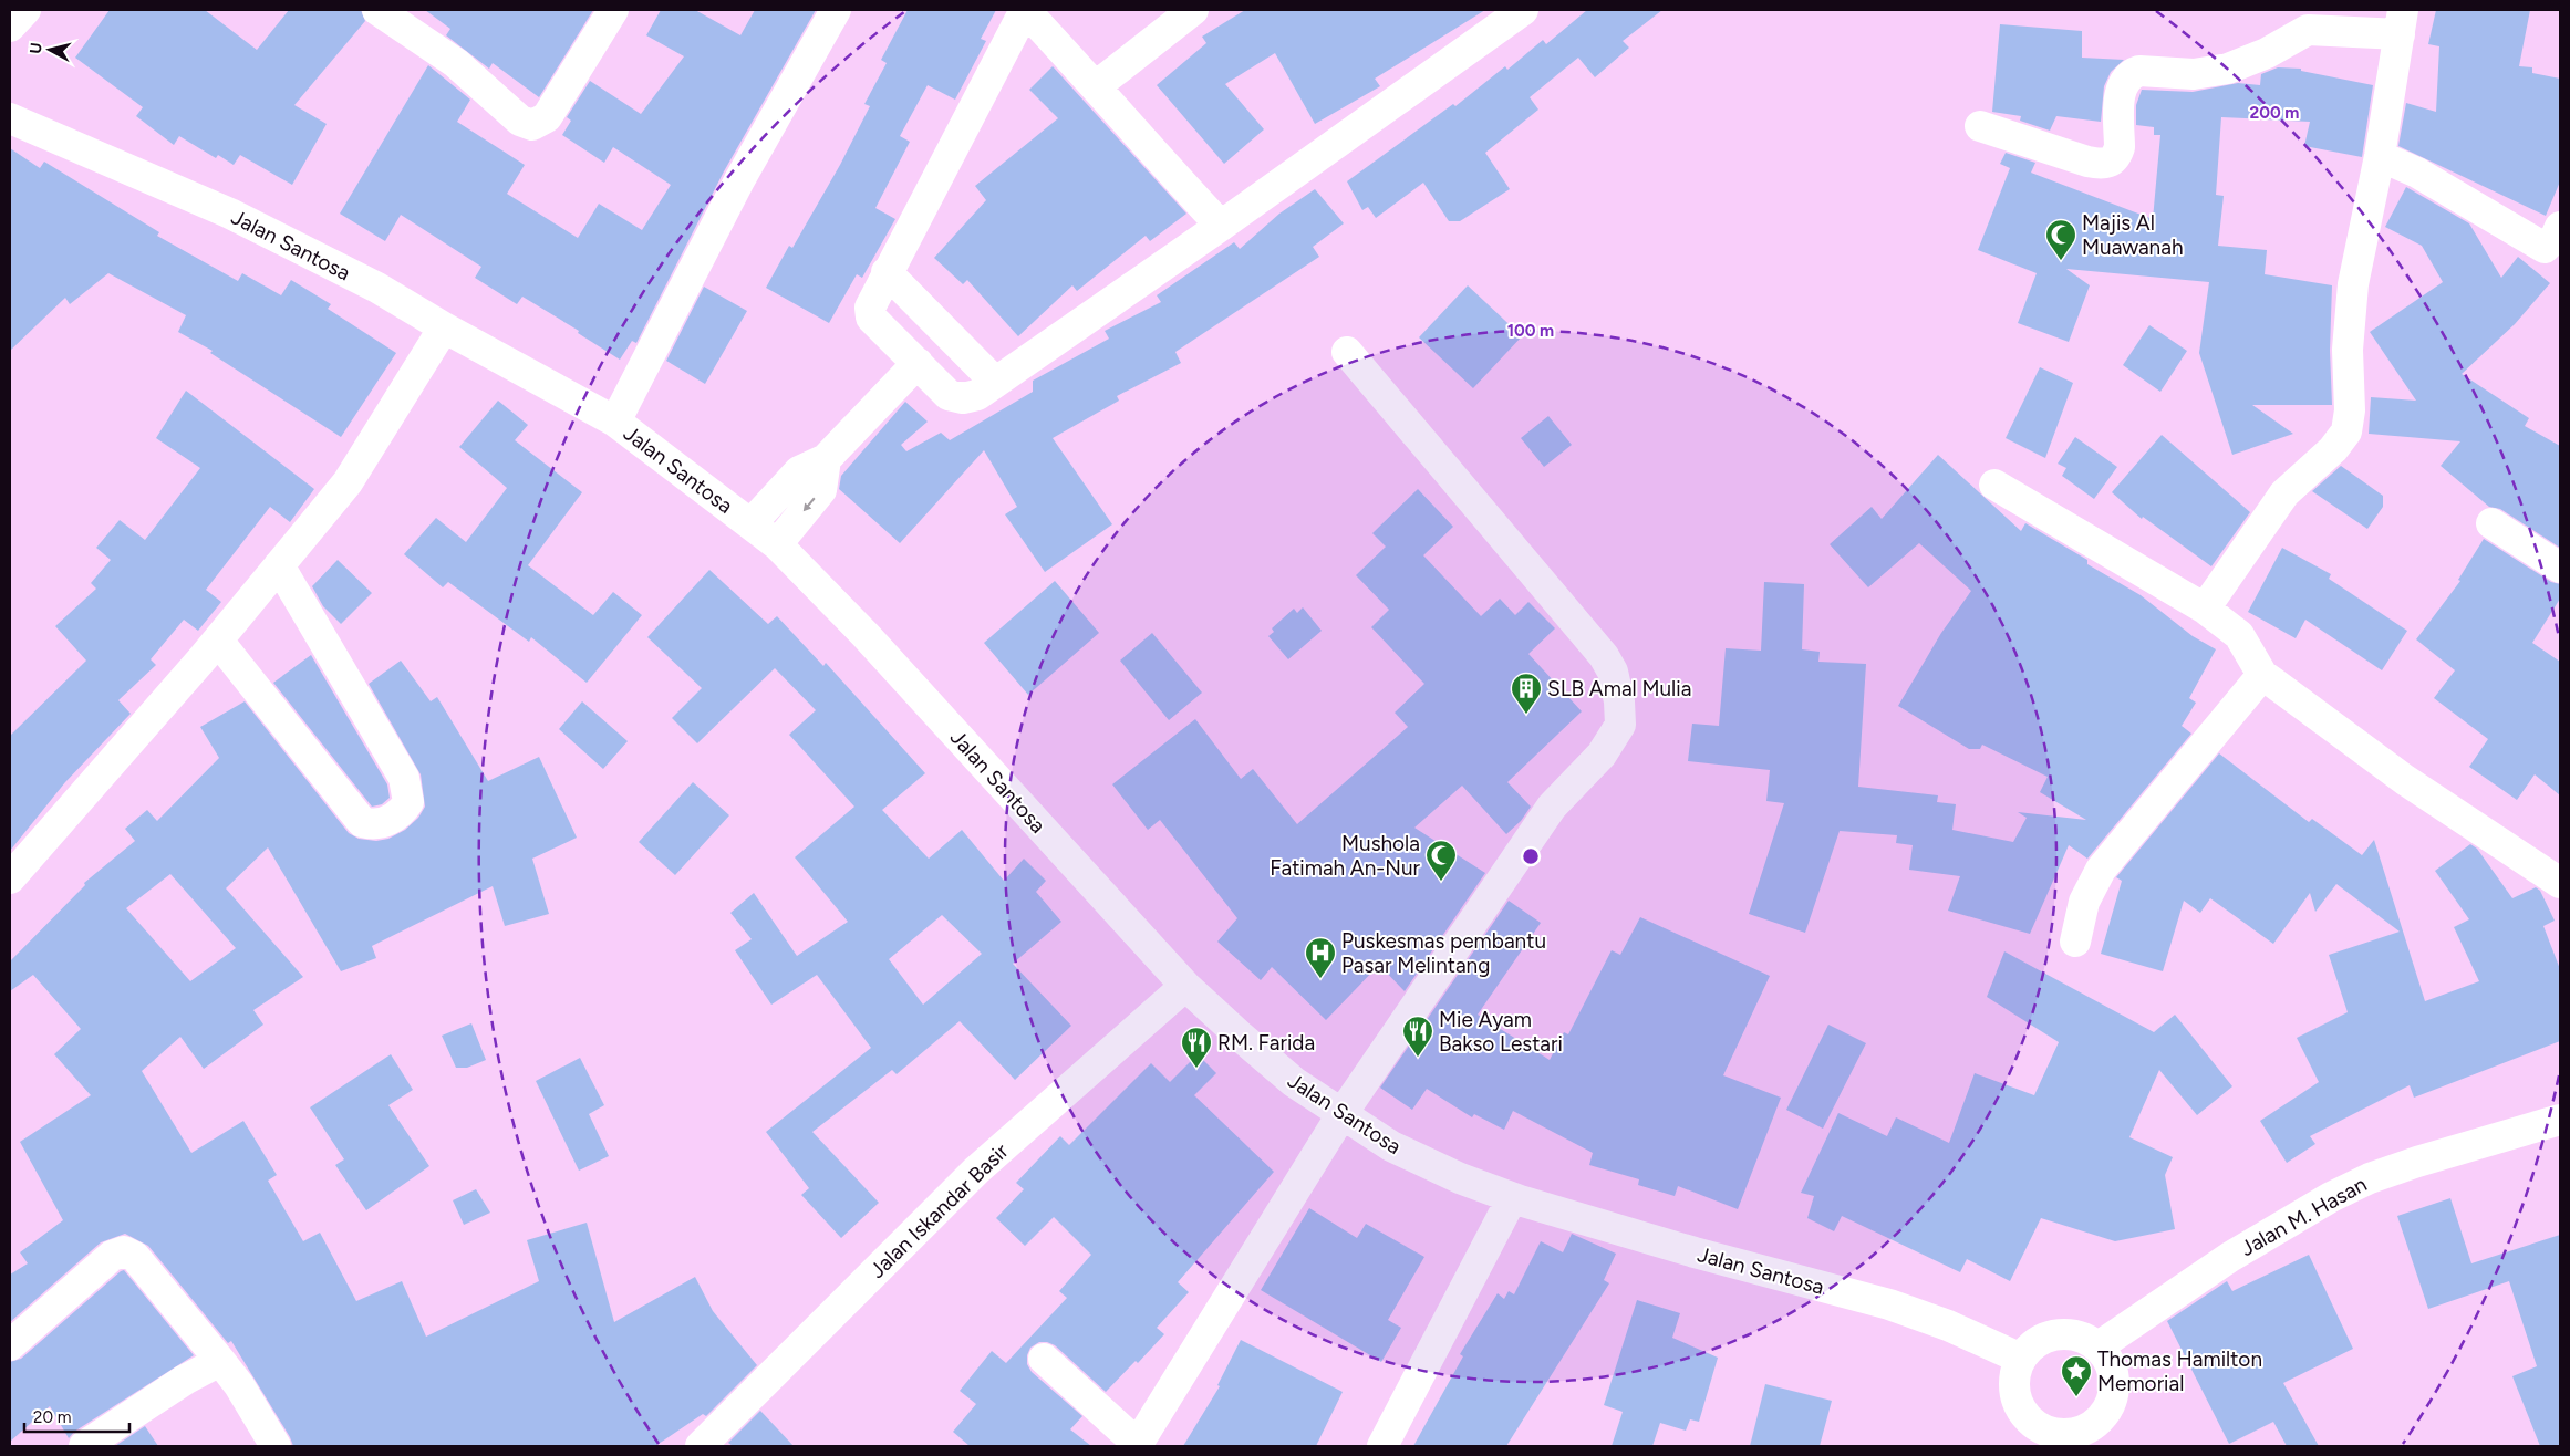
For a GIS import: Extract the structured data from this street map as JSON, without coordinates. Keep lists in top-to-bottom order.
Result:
{
  "streets": {
    "street": ["Jalan Santosa", "Jalan Iskandar Basir", "Jalan M. Hasan"]
  },
  "crossings": [
    ["Jalan Santosa", "Jalan Iskandar Basir"],
    ["Jalan Santosa", "Jalan M. Hasan"]
  ],
  "places": {
    "mosque": ["Majis Al Muawanah", "Mushola Fatimah An-Nur"],
    "building": ["SLB Amal Mulia"],
    "hospital": ["Puskesmas pembantu Pasar Melintang"],
    "restaurant": ["Mie Ayam Bakso Lestari", "RM. Farida"],
    "place": ["Thomas Hamilton Memorial"]
  },
  "scale_bar": "20 m",
  "north": "left",
  "rings": ["200 m", "100 m"]
}
